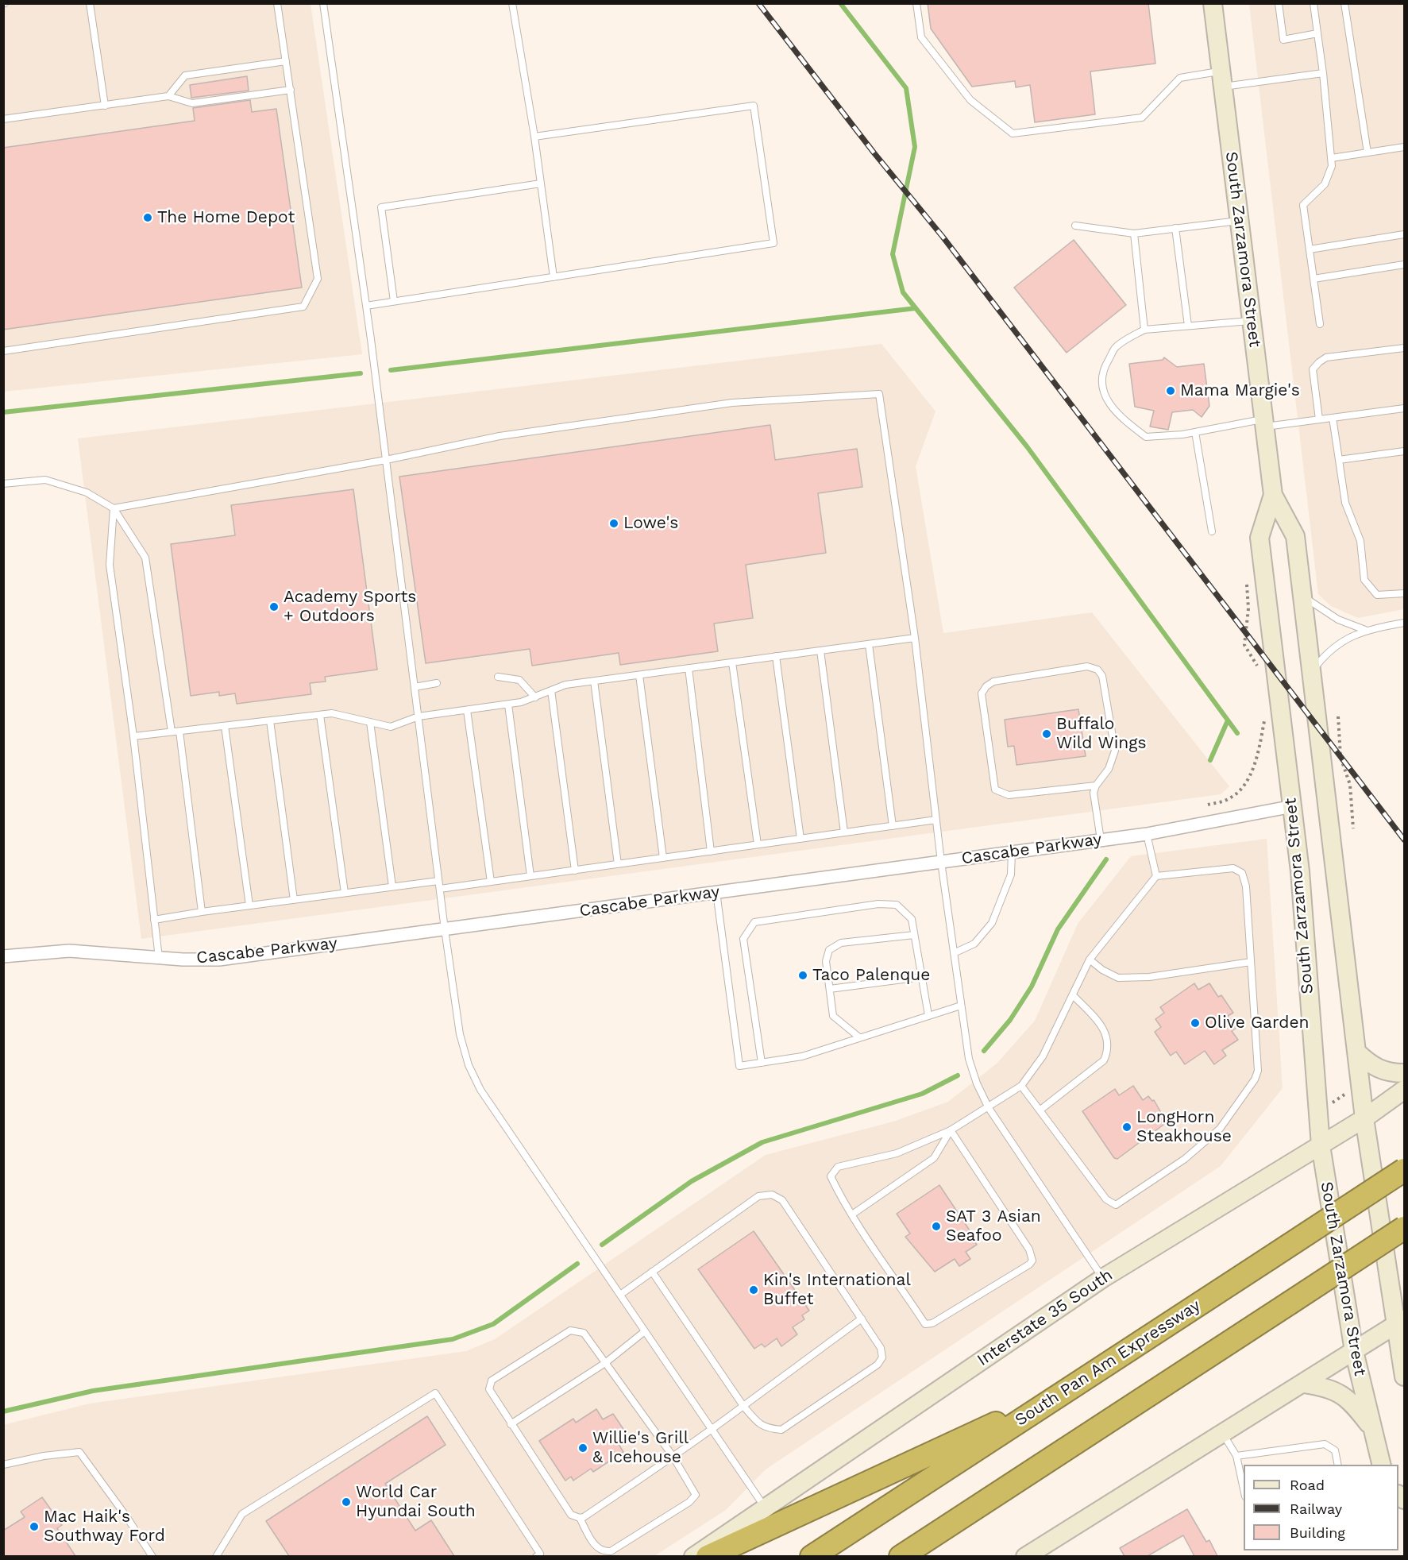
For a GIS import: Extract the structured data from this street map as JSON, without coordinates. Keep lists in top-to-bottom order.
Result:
{
  "streets": {
    "highway": ["South Pan Am Expressway"],
    "main road": ["South Zarzamora Street", "Interstate 35 South"],
    "street": ["Cascabe Parkway"]
  },
  "crossings": [
    ["South Zarzamora Street", "Cascabe Parkway"],
    ["South Zarzamora Street", "Interstate 35 South"]
  ],
  "places": [
    "The Home Depot",
    "Mama Margie's",
    "Lowe's",
    "Academy Sports + Outdoors",
    "Buffalo Wild Wings",
    "Taco Palenque",
    "Olive Garden",
    "LongHorn Steakhouse",
    "SAT 3 Asian Seafoo",
    "Kin's International Buffet",
    "Willie's Grill & Icehouse",
    "World Car Hyundai South",
    "Mac Haik's Southway Ford"
  ],
  "legend": ["Road", "Railway", "Building"]
}
